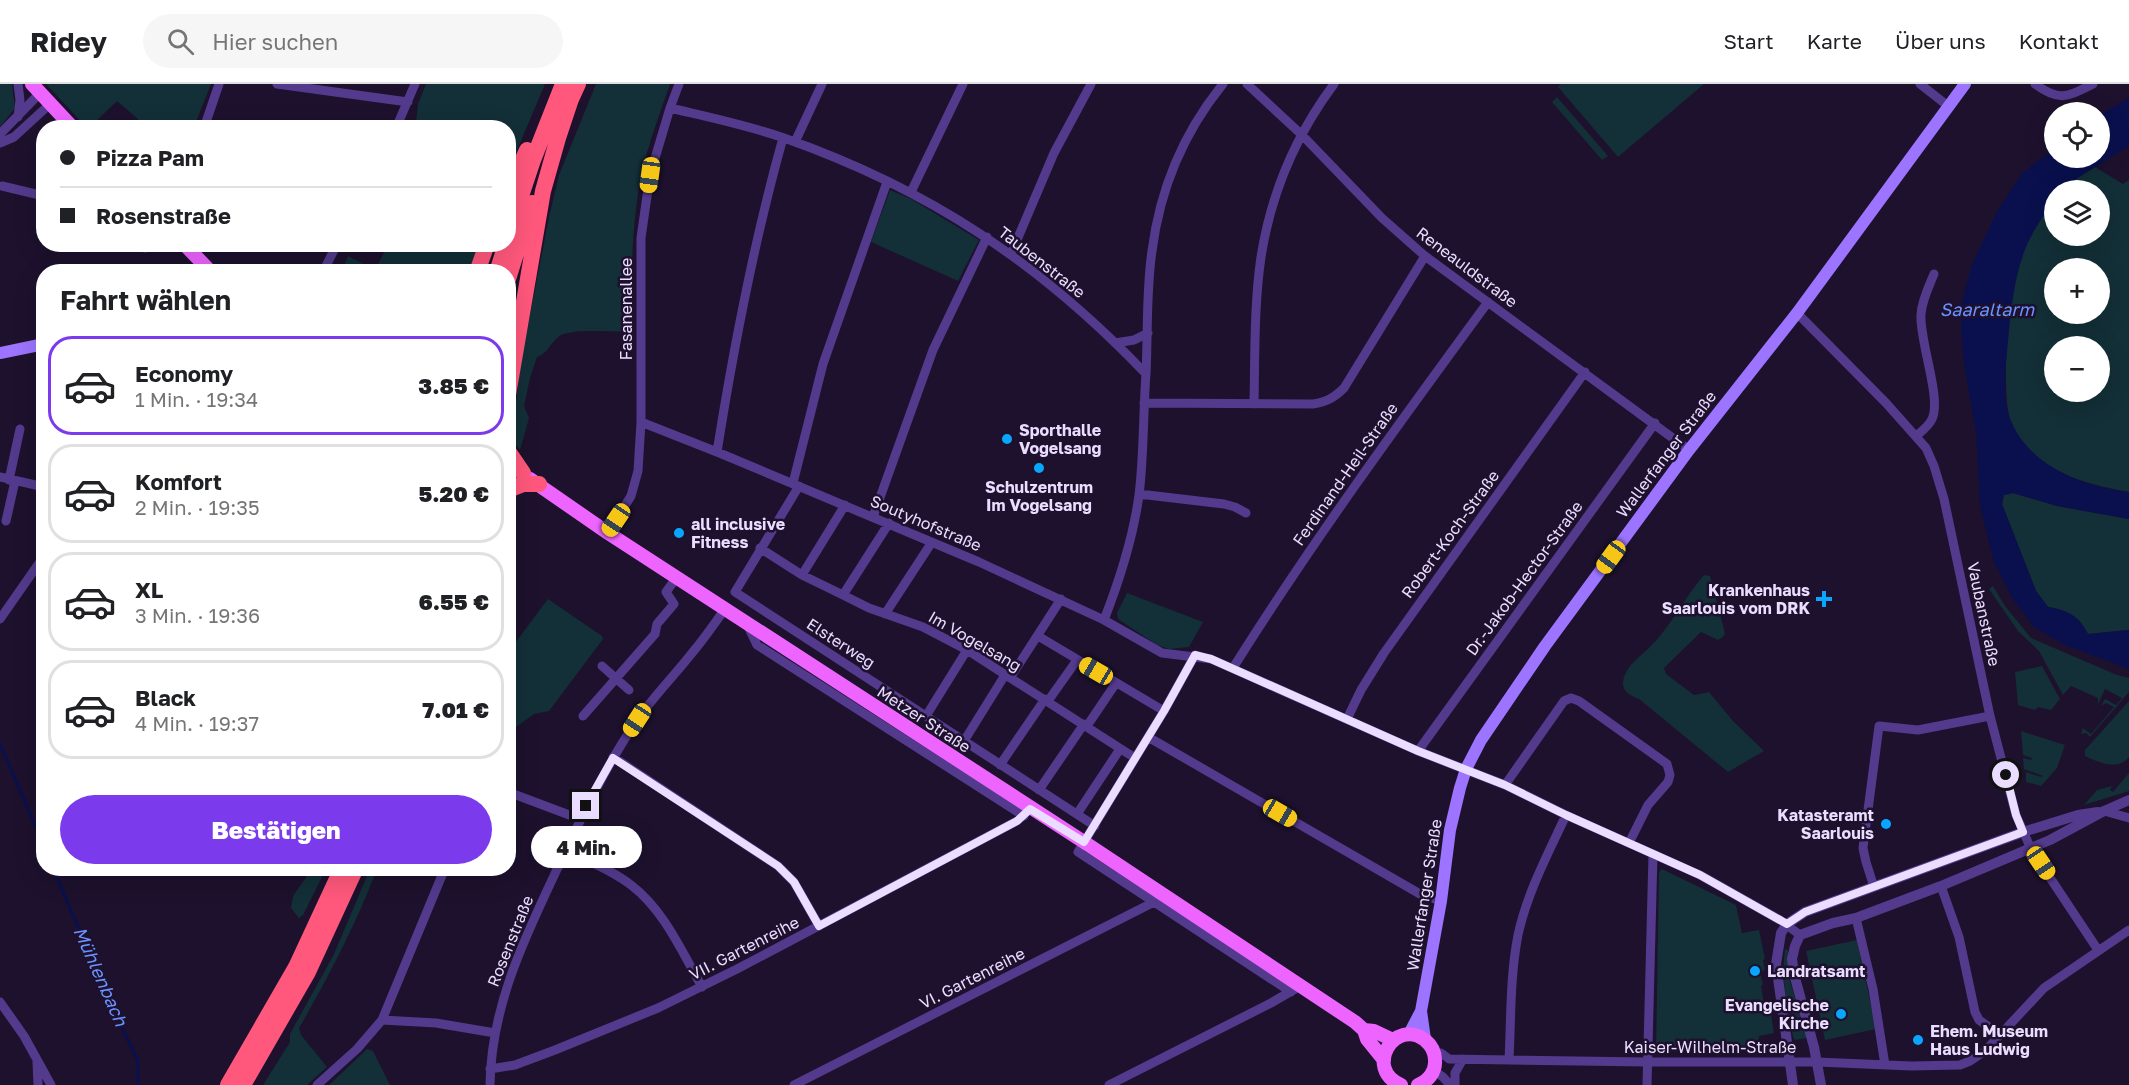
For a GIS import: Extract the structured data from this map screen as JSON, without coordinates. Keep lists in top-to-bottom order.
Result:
{
  "streets": {
    "main road": ["Wallerfanger Straße", "Metzer Straße"],
    "street": [
      "Taubenstraße",
      "Reneauldstraße",
      "Fasanenallee",
      "Ferdinand-Heil-Straße",
      "Soutyhofstraße",
      "Robert-Koch-Straße",
      "Dr.-Jakob-Hector-Straße",
      "Vaubanstraße",
      "Im Vogelsang",
      "Elsterweg",
      "Rosenstraße",
      "VII. Gartenreihe",
      "VI. Gartenreihe",
      "Kaiser-Wilhelm-Straße"
    ]
  },
  "crossings": [
    ["Taubenstraße", "Fasanenallee"],
    ["Taubenstraße", "Elsterweg"],
    ["Reneauldstraße", "Wallerfanger Straße"],
    ["Reneauldstraße", "Ferdinand-Heil-Straße"],
    ["Reneauldstraße", "Robert-Koch-Straße"],
    ["Reneauldstraße", "Dr.-Jakob-Hector-Straße"],
    ["Fasanenallee", "Soutyhofstraße"],
    ["Fasanenallee", "Metzer Straße"],
    ["Wallerfanger Straße", "Soutyhofstraße"],
    ["Wallerfanger Straße", "Vaubanstraße"],
    ["Ferdinand-Heil-Straße", "Soutyhofstraße"],
    ["Soutyhofstraße", "Robert-Koch-Straße"],
    ["Soutyhofstraße", "Dr.-Jakob-Hector-Straße"],
    ["Soutyhofstraße", "Elsterweg"],
    ["Im Vogelsang", "Elsterweg"],
    ["Metzer Straße", "Rosenstraße"],
    ["Metzer Straße", "VII. Gartenreihe"],
    ["Metzer Straße", "VI. Gartenreihe"],
    ["Rosenstraße", "VII. Gartenreihe"]
  ],
  "water": ["Saaraltarm", "Mühlenbach"],
  "places": {
    "other": [
      "Sporthalle Vogelsang",
      "Schulzentrum Im Vogelsang",
      "all inclusive Fitness",
      "Katasteramt Saarlouis",
      "Landratsamt",
      "Evangelische Kirche",
      "Ehem. Museum Haus Ludwig"
    ],
    "health": ["Krankenhaus Saarlouis vom DRK"]
  },
  "page": {
    "header": "Ridey",
    "search": "Hier suchen",
    "nav": [
      "Start",
      "Karte",
      "Über uns",
      "Kontakt"
    ],
    "map_buttons": ["+", "−"],
    "banner": ["Pizza Pam", "Rosenstraße"],
    "heading": "Fahrt wählen",
    "list": [
      {
        "name": "Economy",
        "note": "1 Min. · 19:34",
        "value": "3.85 €"
      },
      {
        "name": "Komfort",
        "note": "2 Min. · 19:35",
        "value": "5.20 €"
      },
      {
        "name": "XL",
        "note": "3 Min. · 19:36",
        "value": "6.55 €"
      },
      {
        "name": "Black",
        "note": "4 Min. · 19:37",
        "value": "7.01 €"
      }
    ],
    "buttons": "Bestätigen",
    "bubble": "4 Min."
  }
}
